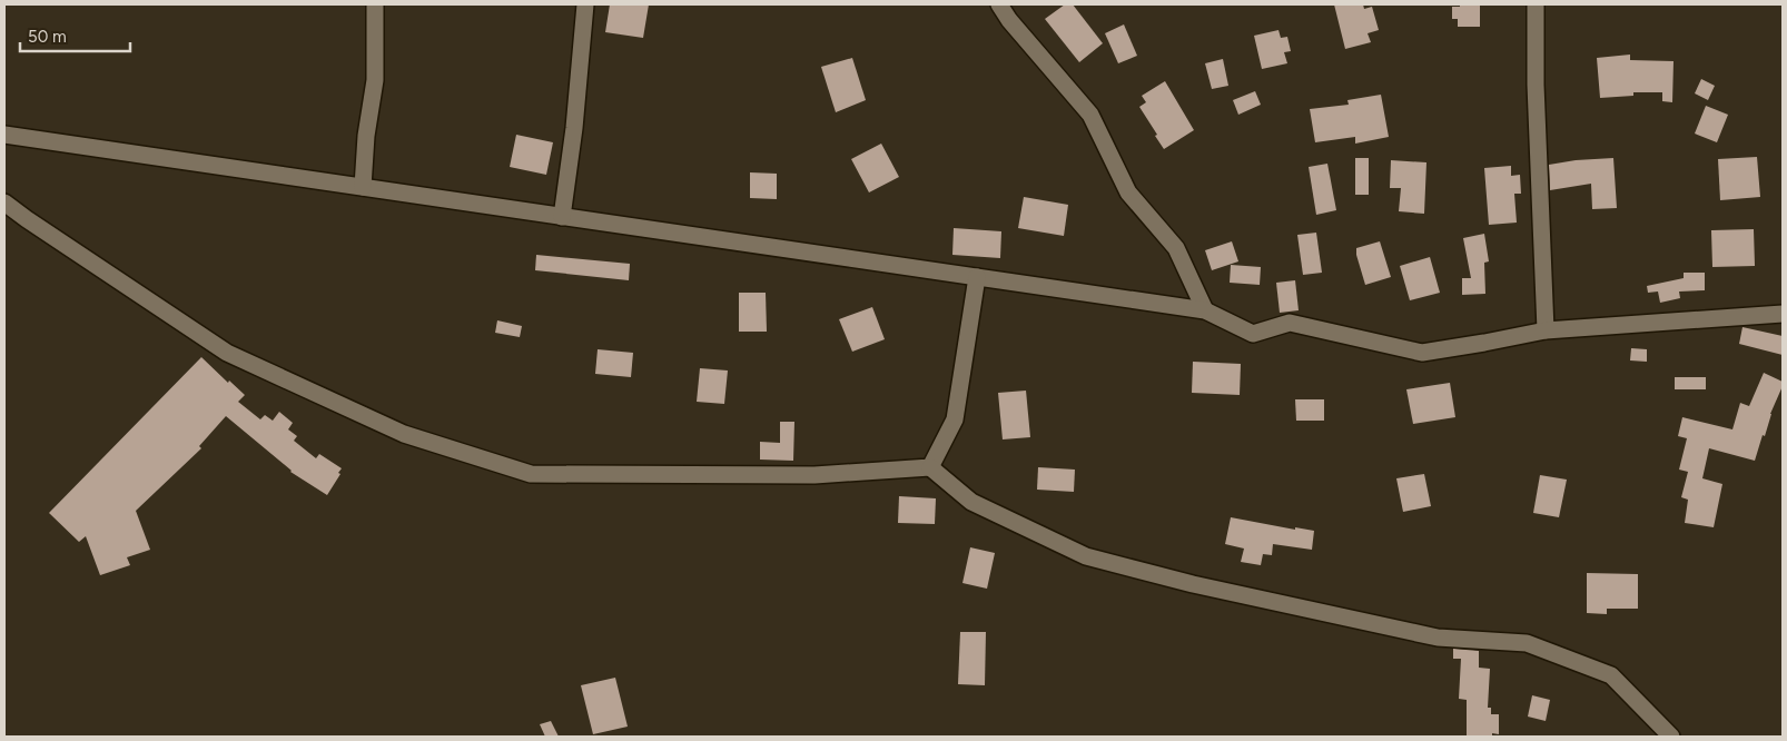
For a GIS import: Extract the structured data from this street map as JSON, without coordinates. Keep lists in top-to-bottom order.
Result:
{
  "scale_bar": "50 m"
}
